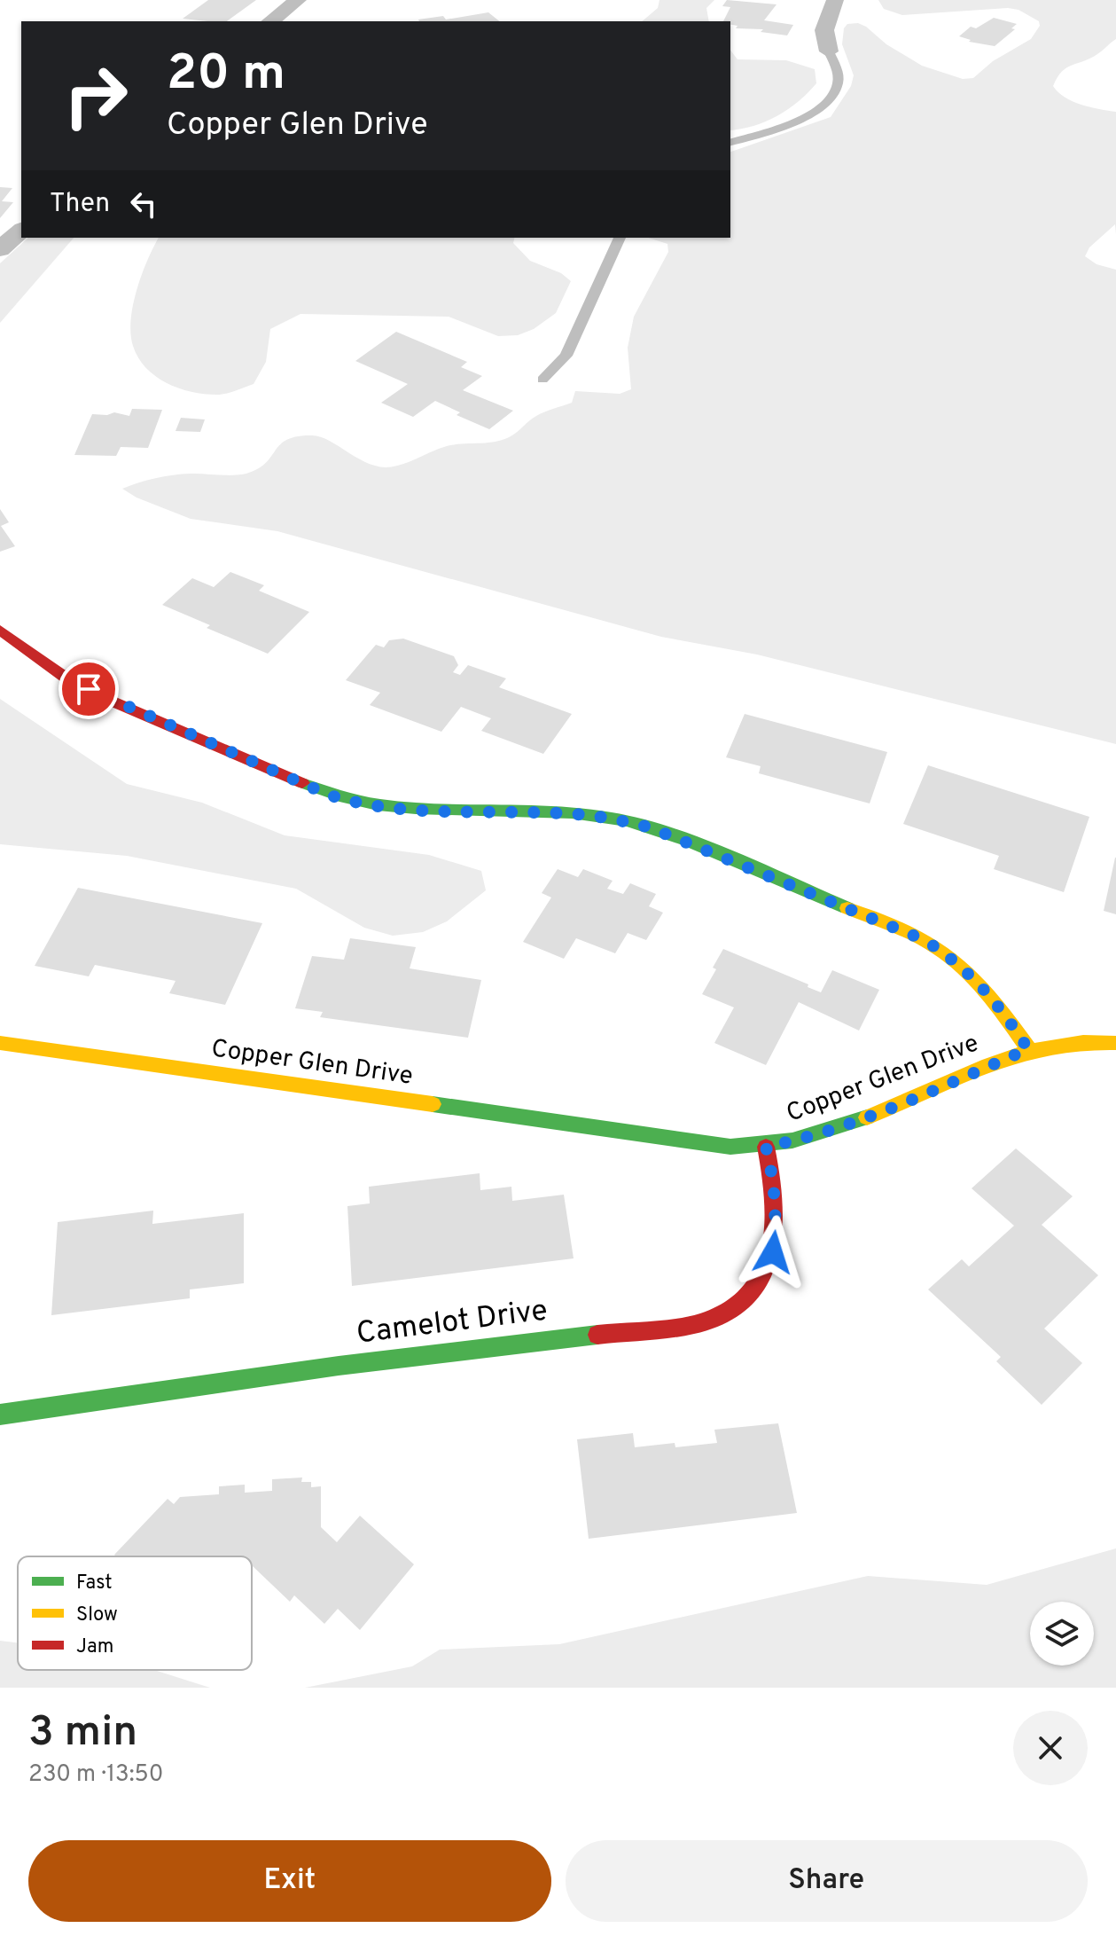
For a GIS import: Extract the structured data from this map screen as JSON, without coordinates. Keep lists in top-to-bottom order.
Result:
{
  "streets": {
    "street": ["Copper Glen Drive", "Camelot Drive"]
  },
  "crossings": [
    ["Copper Glen Drive", "Camelot Drive"]
  ],
  "legend": ["Fast", "Slow", "Jam"],
  "page": {
    "turn": ["20 m", "Copper Glen Drive"],
    "then": "Then",
    "heading": ["3 min", "230 m · 13:50"],
    "buttons": ["Exit", "Share"]
  }
}
